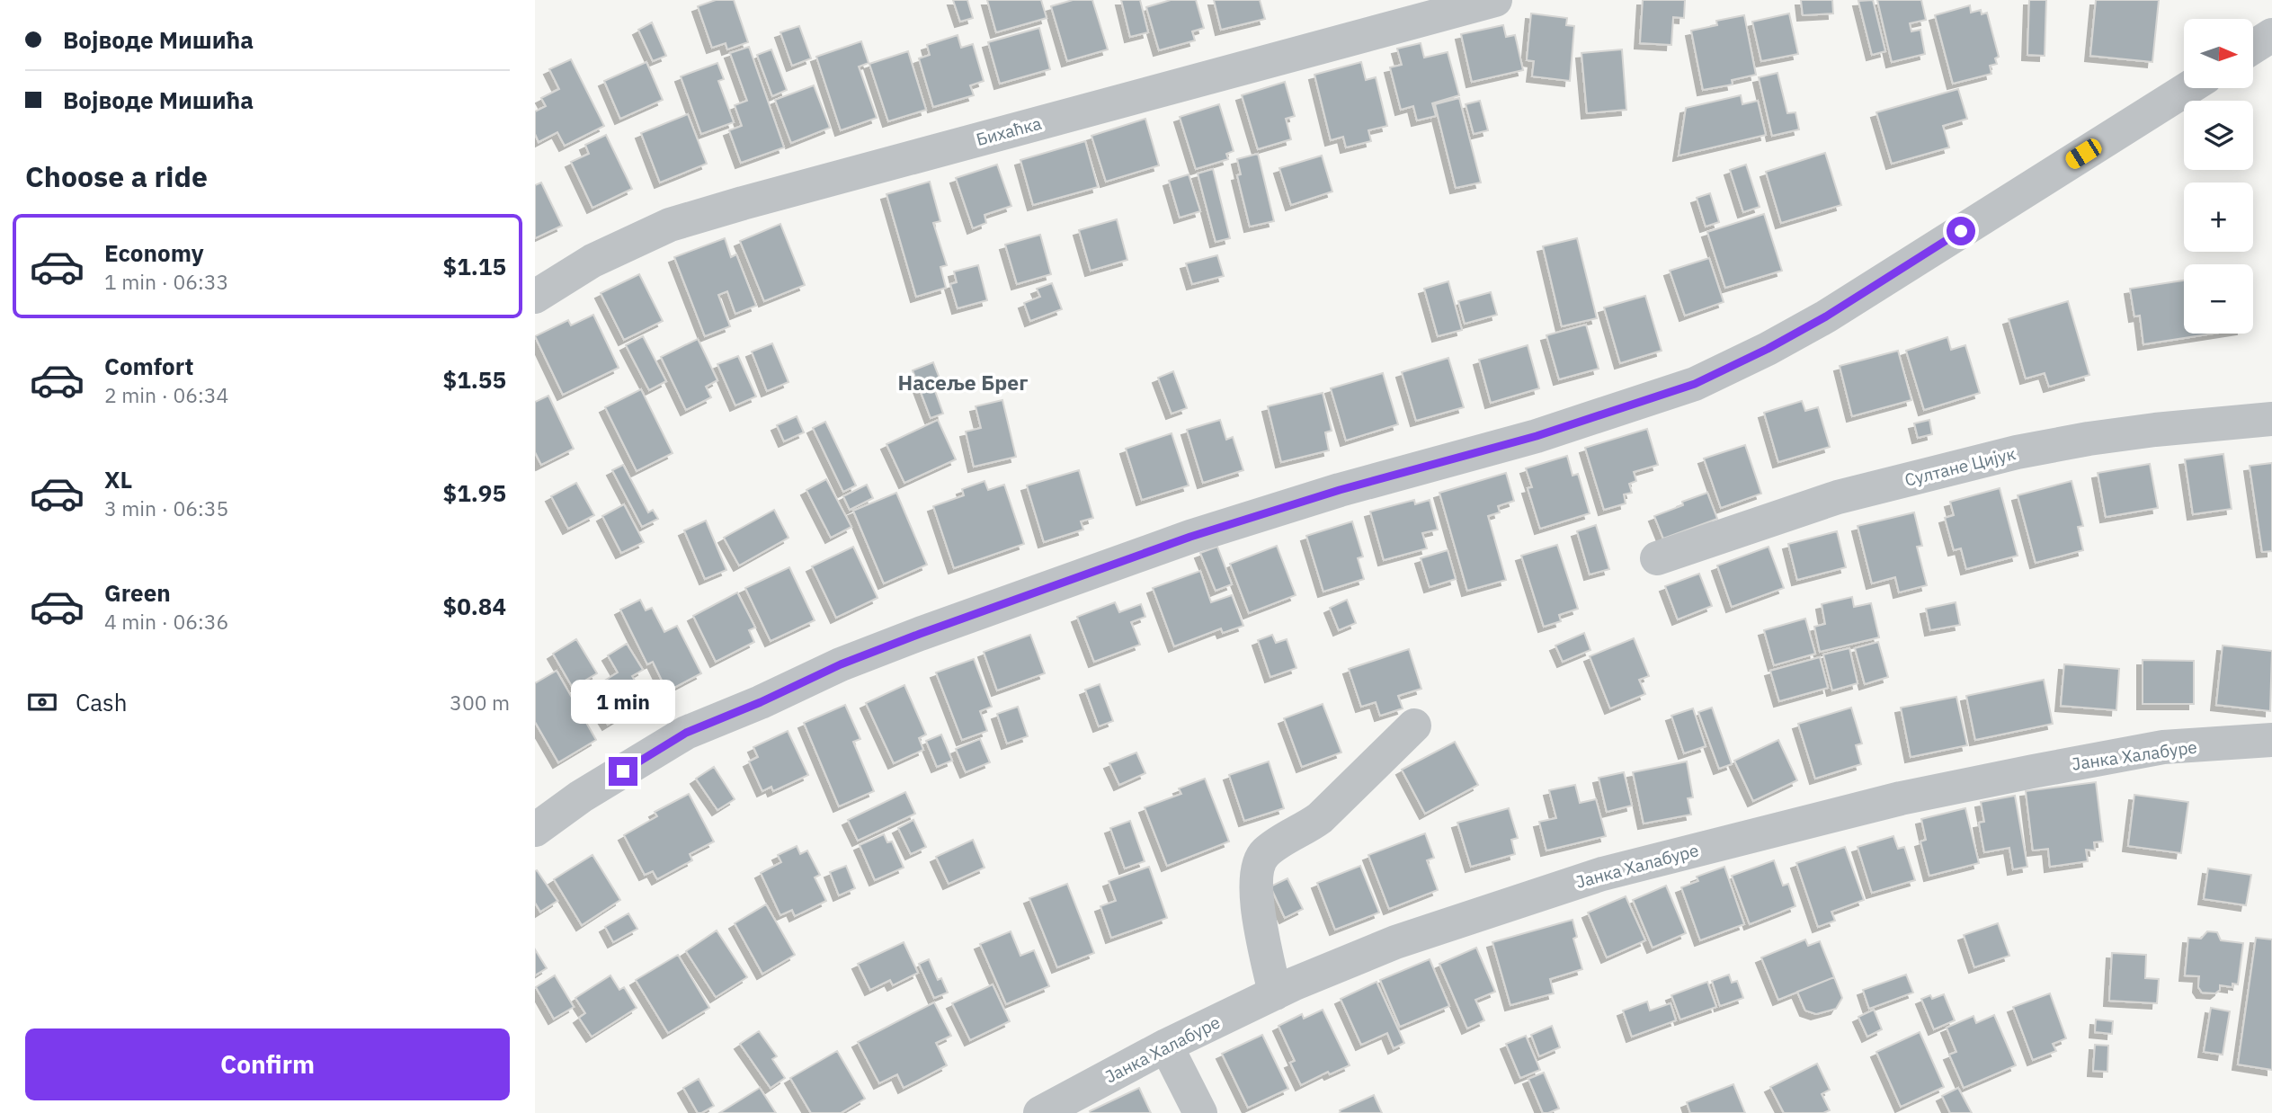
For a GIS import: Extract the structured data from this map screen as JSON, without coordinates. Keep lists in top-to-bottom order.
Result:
{
  "streets": {
    "street": ["Бихаћка", "Султане Цијук", "Јанка Халабуре"]
  },
  "districts": ["Насеље Брег"],
  "north": "right",
  "page": {
    "banner": ["Војводе Мишића", "Војводе Мишића"],
    "map_buttons": ["+", "−"],
    "heading": "Choose a ride",
    "list": [
      {
        "name": "Economy",
        "note": "1 min · 06:33",
        "value": "$1.15"
      },
      {
        "name": "Comfort",
        "note": "2 min · 06:34",
        "value": "$1.55"
      },
      {
        "name": "XL",
        "note": "3 min · 06:35",
        "value": "$1.95"
      },
      {
        "name": "Green",
        "note": "4 min · 06:36",
        "value": "$0.84"
      }
    ],
    "pay": ["Cash", "300 m"],
    "bubble": "1 min",
    "buttons": "Confirm"
  }
}
